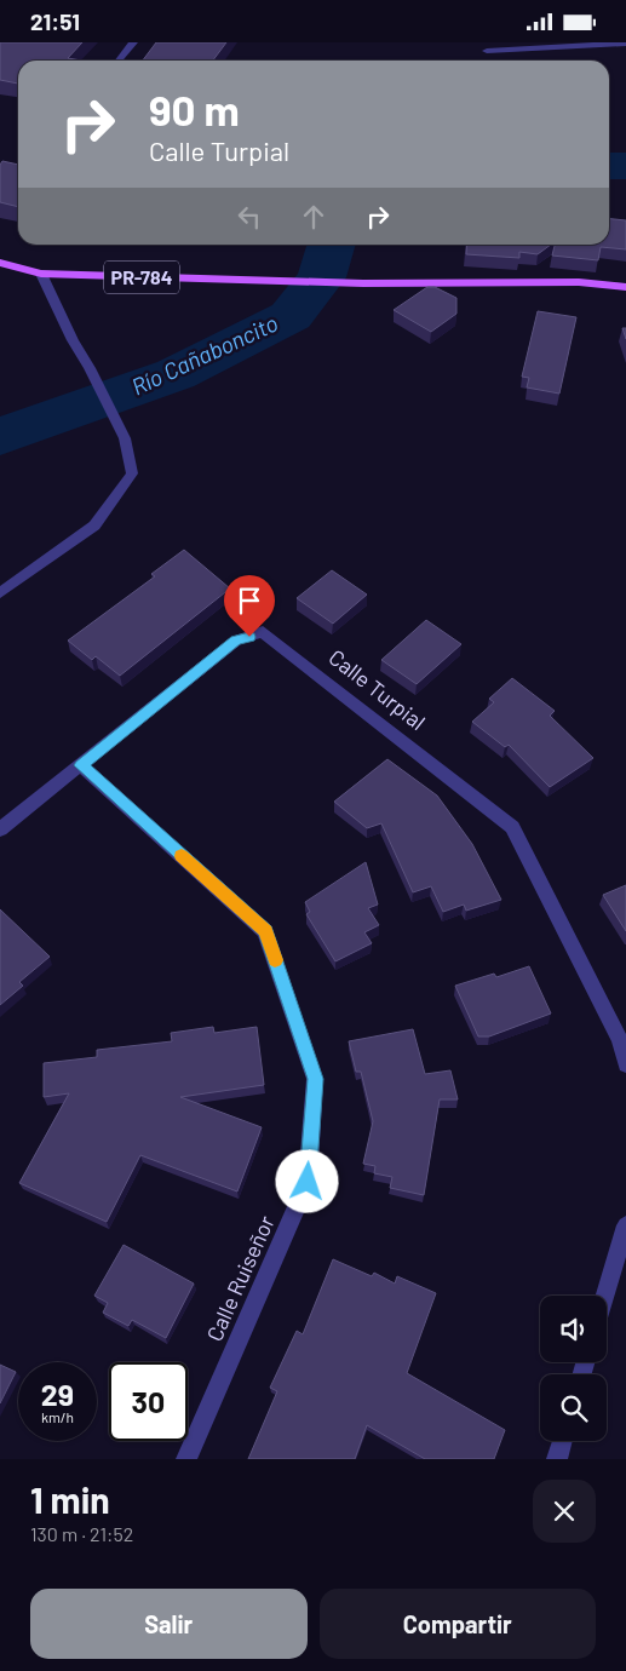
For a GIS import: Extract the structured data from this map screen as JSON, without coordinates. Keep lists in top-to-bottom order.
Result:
{
  "streets": {
    "main road": ["PR-784"],
    "street": ["Calle Turpial", "Calle Ruiseñor"]
  },
  "crossings": [
    ["Calle Turpial", "Calle Ruiseñor"]
  ],
  "water": ["Río Cañaboncito"],
  "page": {
    "status": "21:51",
    "turn": ["90 m", "Calle Turpial"],
    "speed": "29 km/h",
    "limit": "30",
    "heading": ["1 min", "130 m · 21:52"],
    "buttons": ["Salir", "Compartir"]
  }
}
